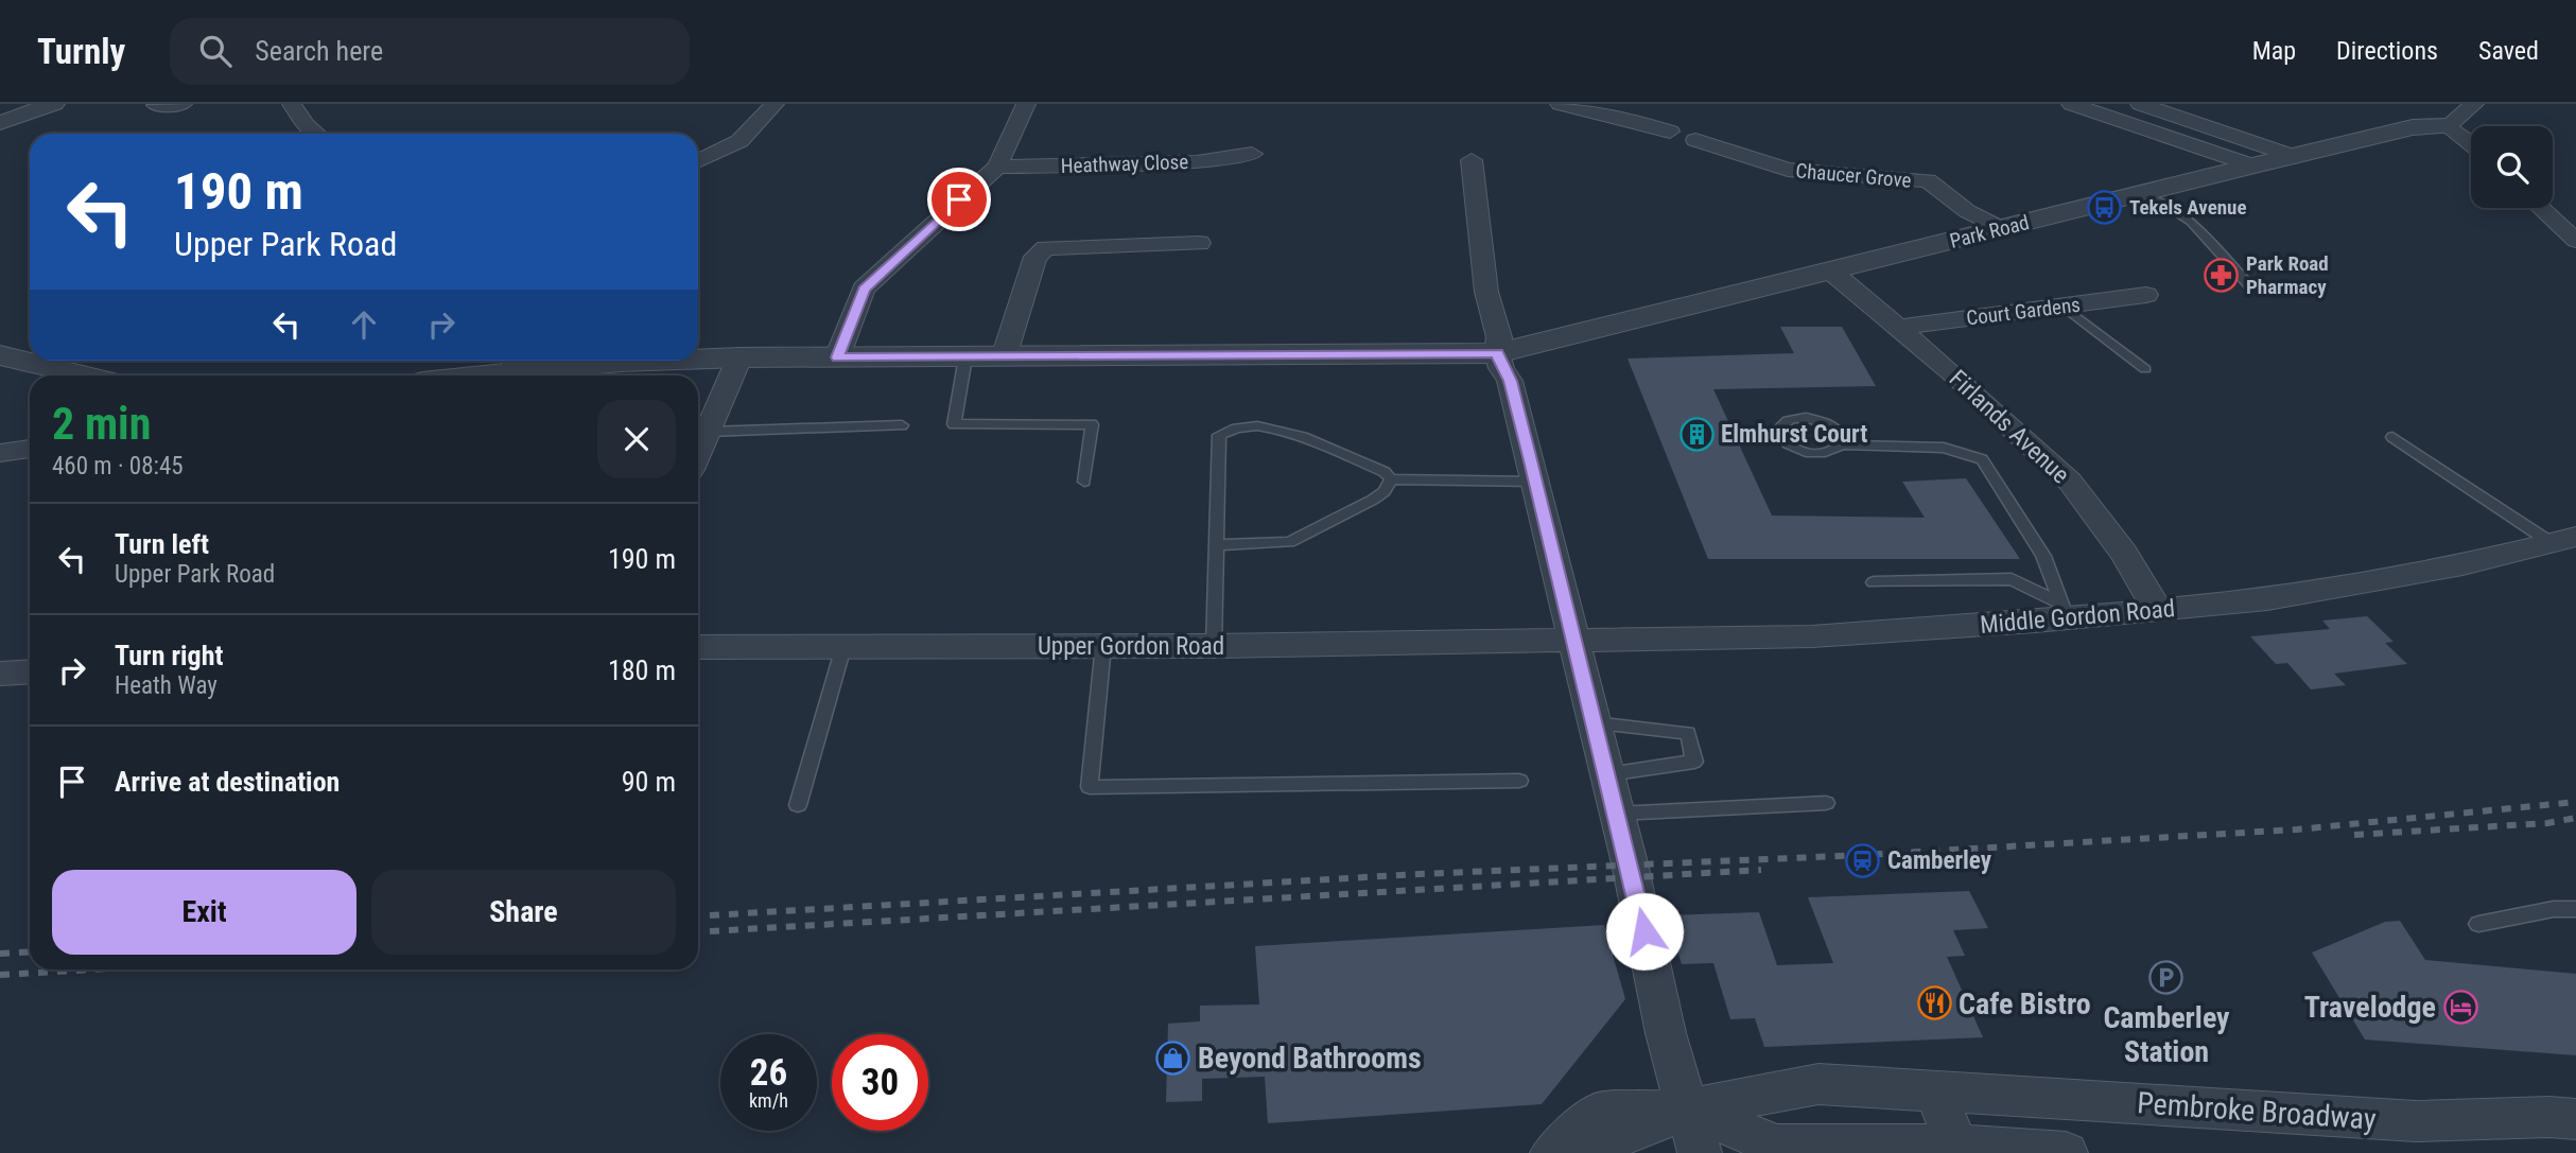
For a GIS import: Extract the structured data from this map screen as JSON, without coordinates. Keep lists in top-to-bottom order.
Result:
{
  "streets": {
    "street": [
      "Heathway Close",
      "Chaucer Grove",
      "Park Road",
      "Court Gardens",
      "Firlands Avenue",
      "Middle Gordon Road",
      "Upper Gordon Road",
      "Pembroke Broadway"
    ]
  },
  "crossings": [
    ["Chaucer Grove", "Park Road"],
    ["Park Road", "Firlands Avenue"],
    ["Court Gardens", "Firlands Avenue"],
    ["Firlands Avenue", "Middle Gordon Road"],
    ["Middle Gordon Road", "Upper Gordon Road"]
  ],
  "places": {
    "bus stop": ["Tekels Avenue"],
    "pharmacy": ["Park Road Pharmacy"],
    "building": ["Elmhurst Court"],
    "station": ["Camberley"],
    "parking": ["Camberley Station"],
    "restaurant": ["Cafe Bistro"],
    "hotel": ["Travelodge"],
    "shop": ["Beyond Bathrooms"]
  },
  "page": {
    "header": "Turnly",
    "search": "Search here",
    "nav": ["Map", "Directions", "Saved"],
    "turn": ["190 m", "Upper Park Road"],
    "heading": ["2 min", "460 m · 08:45"],
    "list": [
      {
        "name": "Turn left",
        "note": "Upper Park Road",
        "value": "190 m"
      },
      {
        "name": "Turn right",
        "note": "Heath Way",
        "value": "180 m"
      },
      {
        "name": "Arrive at destination",
        "value": "90 m"
      }
    ],
    "buttons": ["Exit", "Share"],
    "speed": "26 km/h",
    "limit": "30"
  }
}
